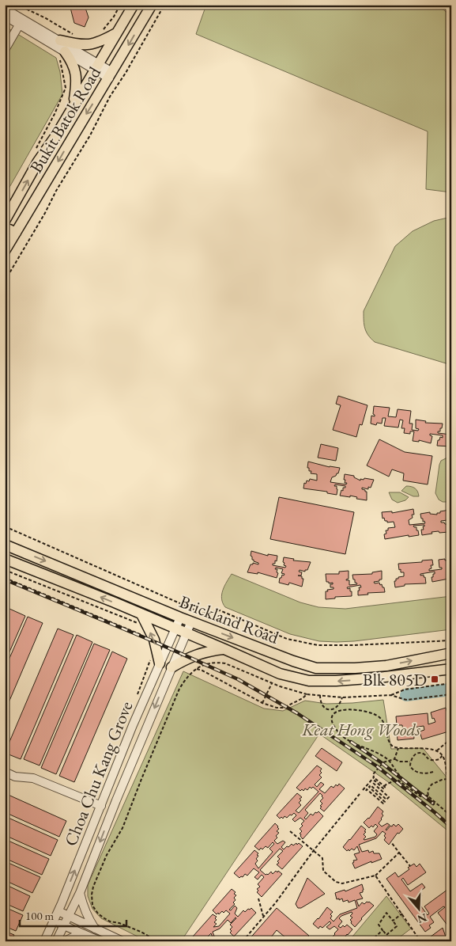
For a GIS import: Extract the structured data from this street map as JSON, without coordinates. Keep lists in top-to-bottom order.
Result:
{
  "streets": {
    "main road": ["Bukit Batok Road", "Brickland Road"],
    "street": ["Choa Chu Kang Grove"]
  },
  "crossings": [
    ["Brickland Road", "Choa Chu Kang Grove"]
  ],
  "parks": ["Keat Hong Woods"],
  "places": {
    "transit": ["Blk 805D"]
  },
  "scale_bar": "100 m",
  "north": "bottom"
}
